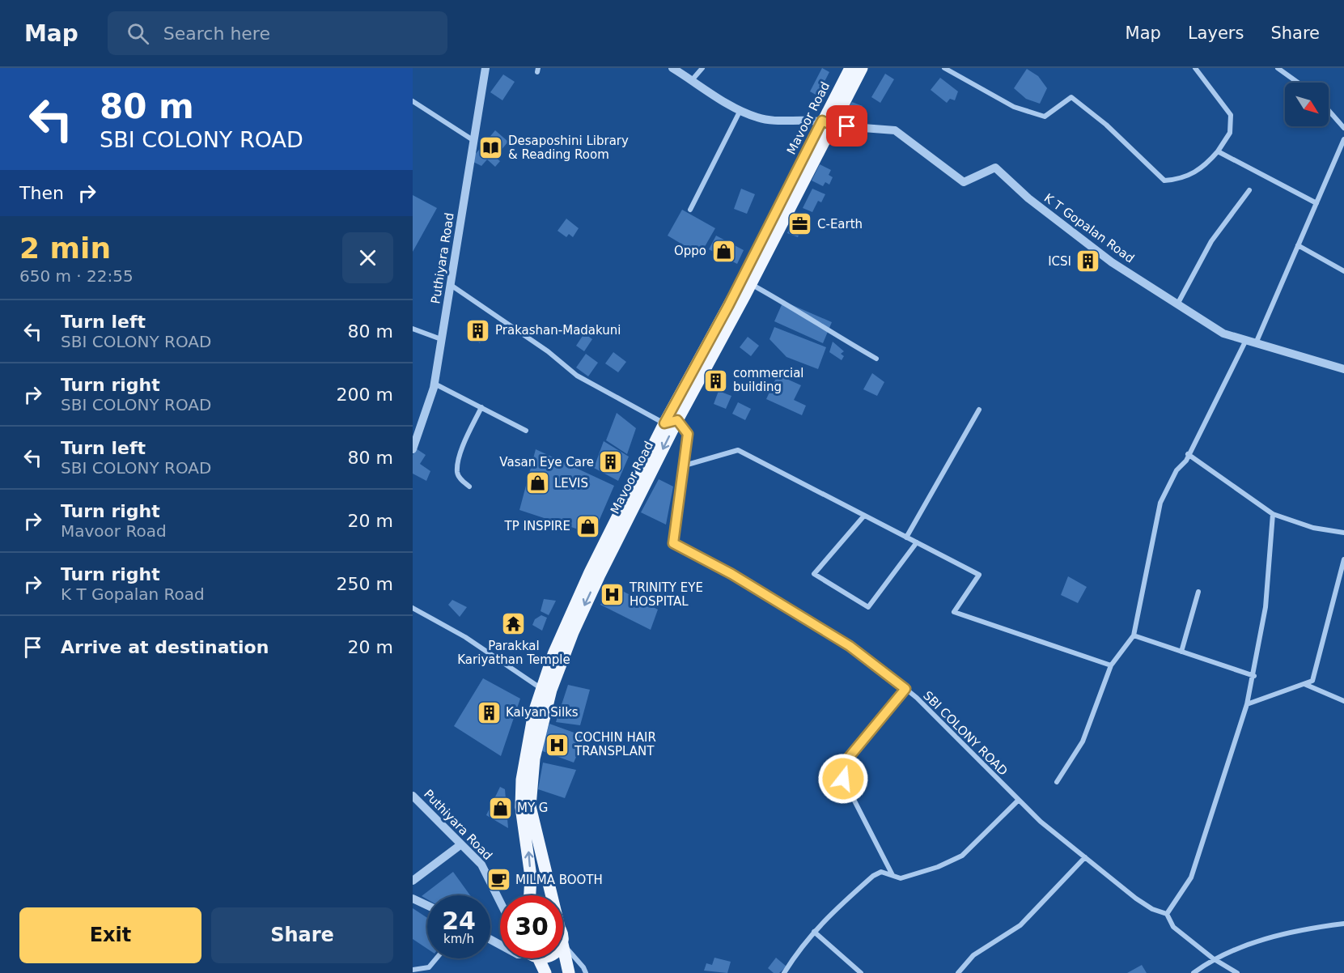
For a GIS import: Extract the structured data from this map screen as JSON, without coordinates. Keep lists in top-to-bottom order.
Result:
{
  "streets": {
    "main road": ["Mavoor Road"],
    "street": ["K T Gopalan Road", "Puthiyara Road", "SBI COLONY ROAD"]
  },
  "crossings": [
    ["Mavoor Road", "K T Gopalan Road"],
    ["Mavoor Road", "SBI COLONY ROAD"]
  ],
  "places": {
    "library": ["Desaposhini Library & Reading Room"],
    "office": ["C-Earth"],
    "shop": [
      "Oppo",
      "LEVIS",
      "TP INSPIRE",
      "MY G"
    ],
    "building": [
      "ICSI",
      "Prakashan-Madakuni",
      "commercial building",
      "Vasan Eye Care",
      "Kalyan Silks"
    ],
    "hospital": ["TRINITY EYE HOSPITAL", "COCHIN HAIR TRANSPLANT"],
    "temple": ["Parakkal Kariyathan Temple"],
    "cafe": ["MILMA BOOTH"]
  },
  "north": "bottom right",
  "page": {
    "header": "Map",
    "search": "Search here",
    "nav": ["Map", "Layers", "Share"],
    "turn": ["80 m", "SBI COLONY ROAD"],
    "then": "Then",
    "heading": ["2 min", "650 m · 22:55"],
    "list": [
      {
        "name": "Turn left",
        "note": "SBI COLONY ROAD",
        "value": "80 m"
      },
      {
        "name": "Turn right",
        "note": "SBI COLONY ROAD",
        "value": "200 m"
      },
      {
        "name": "Turn left",
        "note": "SBI COLONY ROAD",
        "value": "80 m"
      },
      {
        "name": "Turn right",
        "note": "Mavoor Road",
        "value": "20 m"
      },
      {
        "name": "Turn right",
        "note": "K T Gopalan Road",
        "value": "250 m"
      },
      {
        "name": "Arrive at destination",
        "value": "20 m"
      }
    ],
    "speed": "24 km/h",
    "limit": "30",
    "buttons": ["Exit", "Share"]
  }
}
